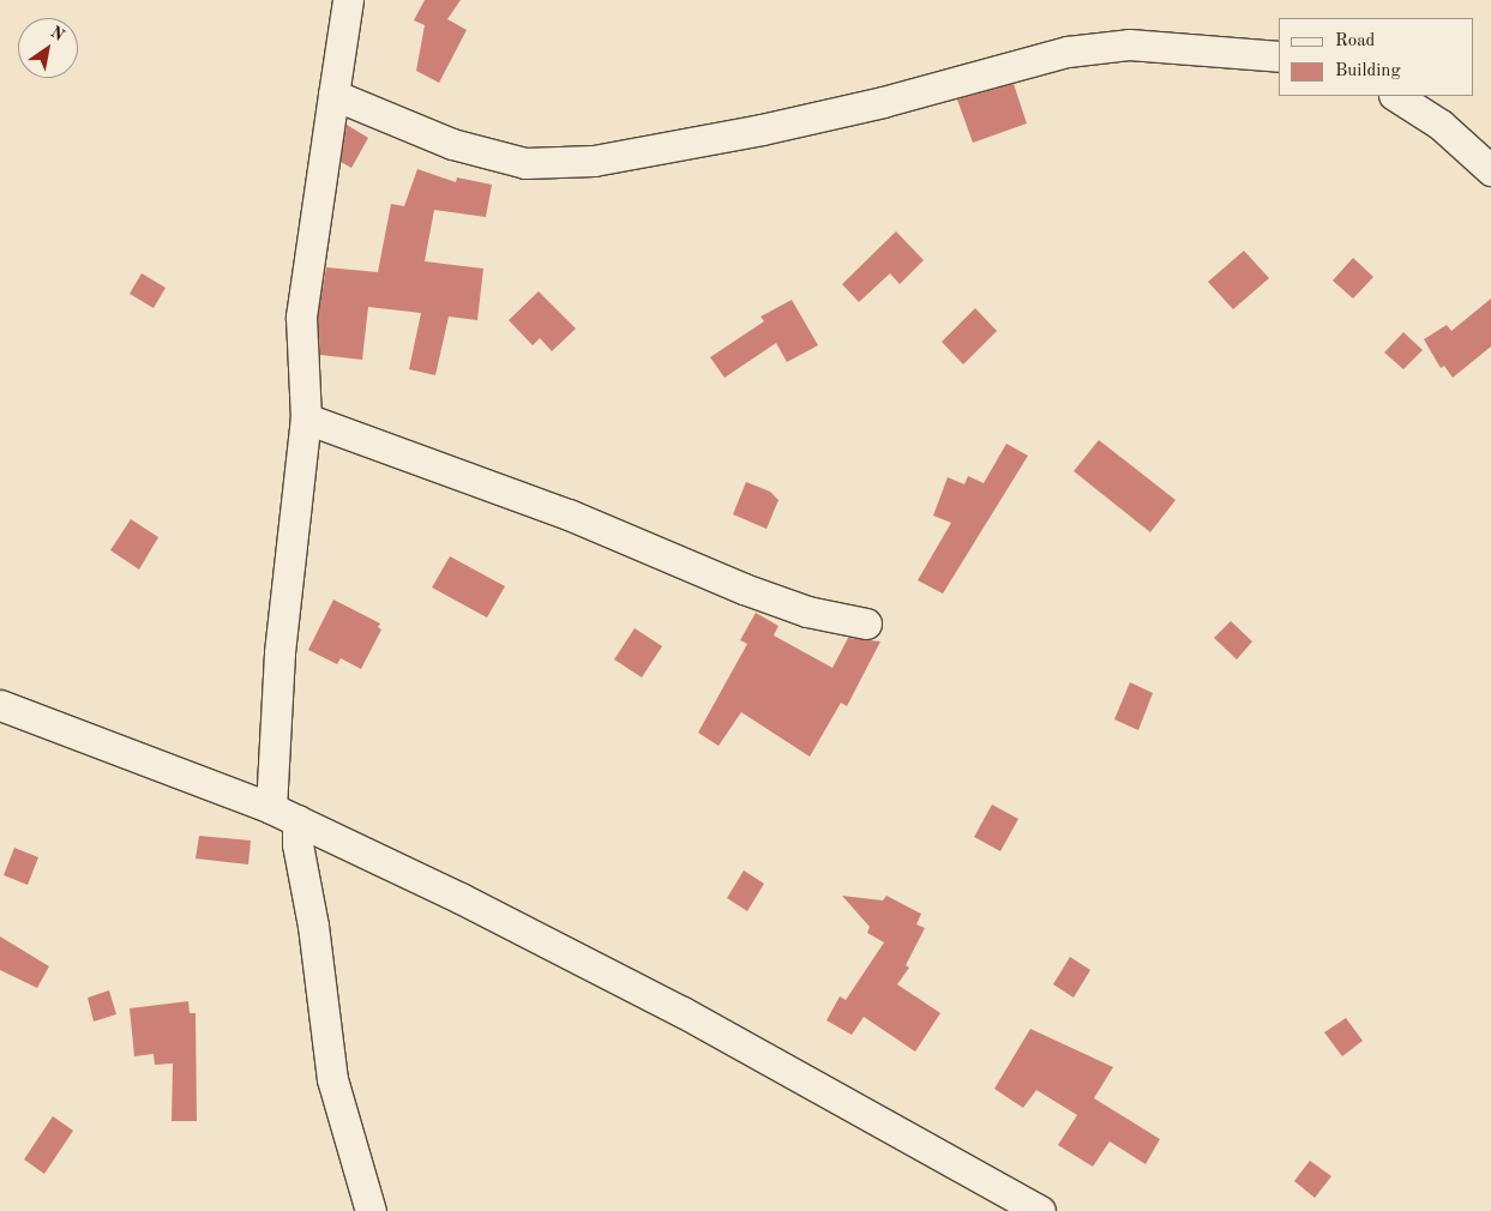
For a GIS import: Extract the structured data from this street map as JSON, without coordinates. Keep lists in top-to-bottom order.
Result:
{
  "legend": ["Road", "Building"],
  "north": "top right"
}
